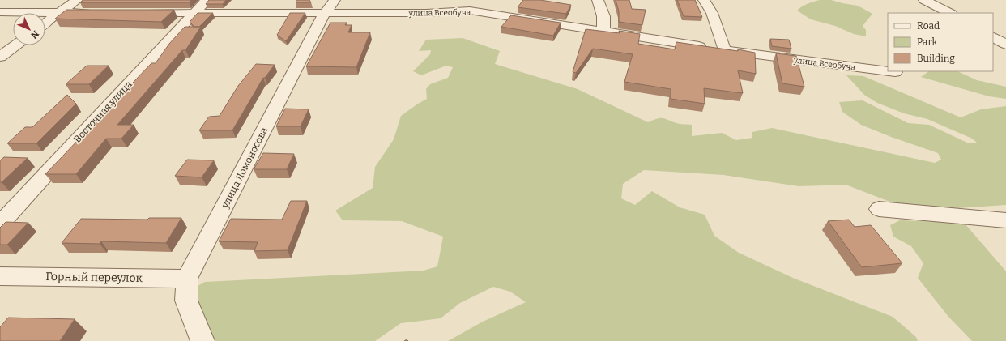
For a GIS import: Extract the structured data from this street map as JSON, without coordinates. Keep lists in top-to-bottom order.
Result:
{
  "streets": {
    "street": [
      "улица Всеобуча",
      "Восточная улица",
      "улица Ломоносова",
      "Горный переулок"
    ]
  },
  "crossings": [
    ["улица Всеобуча", "Восточная улица"],
    ["улица Всеобуча", "улица Ломоносова"],
    ["улица Ломоносова", "Горный переулок"]
  ],
  "legend": ["Road", "Park", "Building"],
  "north": "bottom right"
}
